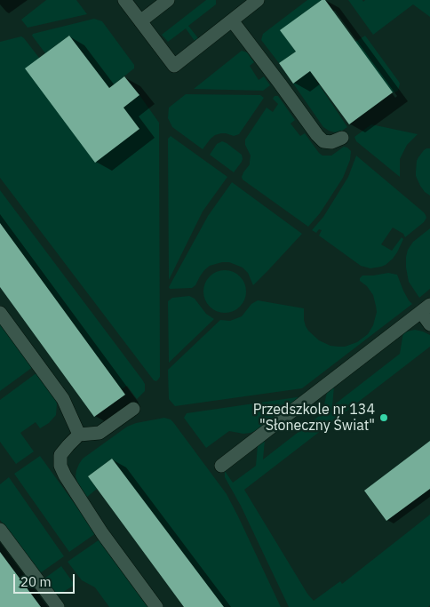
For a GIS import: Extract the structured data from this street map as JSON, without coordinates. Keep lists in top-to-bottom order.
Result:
{
  "places": ["Przedszkole nr 134 \"Słoneczny Świat\""],
  "scale_bar": "20 m"
}
